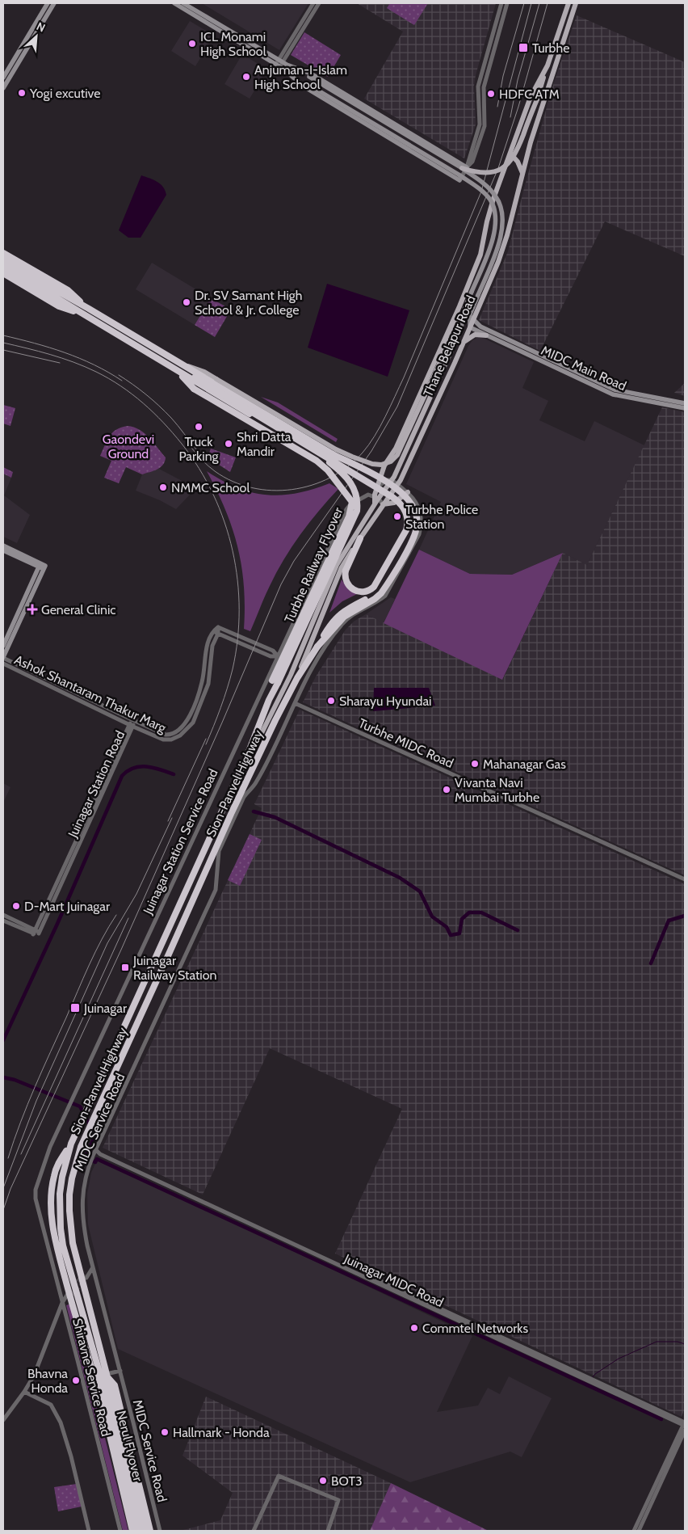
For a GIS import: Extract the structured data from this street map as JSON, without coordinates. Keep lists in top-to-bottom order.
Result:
{
  "streets": {
    "highway": ["Turbhe Railway Flyover", "Sion-Panvel Highway", "Nerul Flyover"],
    "main road": ["Thane Belapur Road", "MIDC Main Road"],
    "street": [
      "Ashok Shantaram Thakur Marg",
      "Turbhe MIDC Road",
      "Juinagar Station Road",
      "Juinagar Station Service Road",
      "MIDC Service Road",
      "Juinagar MIDC Road",
      "Shiravne Service Road"
    ]
  },
  "crossings": [
    ["Thane Belapur Road", "MIDC Main Road"],
    ["Thane Belapur Road", "Turbhe Railway Flyover"],
    ["Thane Belapur Road", "Sion-Panvel Highway"],
    ["Thane Belapur Road", "Juinagar Station Service Road"],
    ["Thane Belapur Road", "MIDC Service Road"],
    ["Turbhe Railway Flyover", "Sion-Panvel Highway"],
    ["Ashok Shantaram Thakur Marg", "Juinagar Station Road"],
    ["Turbhe MIDC Road", "MIDC Service Road"],
    ["Sion-Panvel Highway", "MIDC Service Road"],
    ["Sion-Panvel Highway", "Nerul Flyover"],
    ["Juinagar Station Service Road", "Shiravne Service Road"],
    ["MIDC Service Road", "Juinagar MIDC Road"]
  ],
  "parks": ["Gaondevi Ground"],
  "places": {
    "other": [
      "ICL Monami High School",
      "Anjuman-I-Islam High School",
      "Yogi excutive",
      "HDFC ATM",
      "Dr. SV Samant High School & Jr. College",
      "Truck Parking",
      "Shri Datta Mandir",
      "NMMC School",
      "Turbhe Police Station",
      "Sharayu Hyundai",
      "Mahanagar Gas",
      "Vivanta Navi Mumbai Turbhe",
      "D-Mart Juinagar",
      "Commtel Networks",
      "Bhavna Honda",
      "Hallmark - Honda",
      "BOT3"
    ],
    "transit": ["Turbhe", "Juinagar Railway Station", "Juinagar"],
    "health": ["General Clinic"]
  },
  "north": "top right"
}
